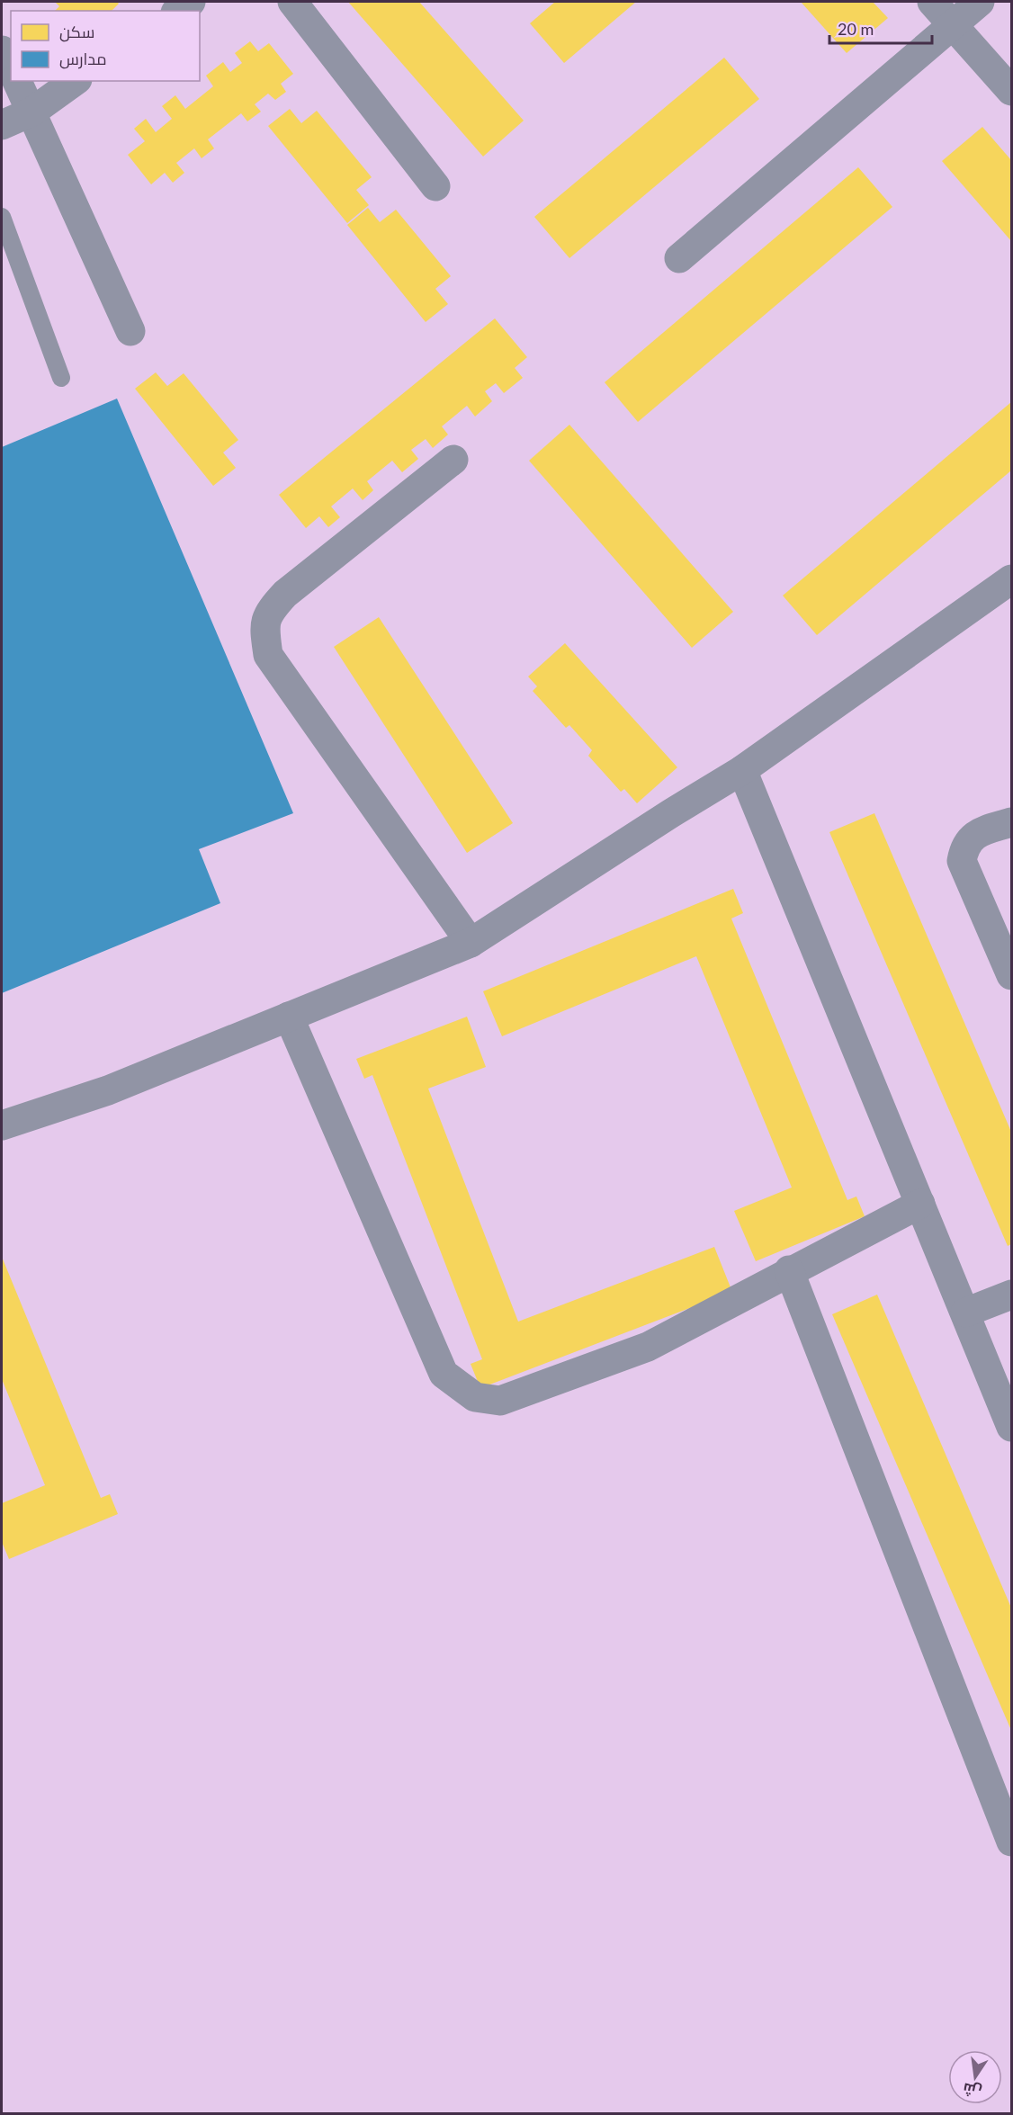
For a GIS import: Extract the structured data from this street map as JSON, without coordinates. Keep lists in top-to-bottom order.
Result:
{
  "legend": ["سكن", "مدارس"],
  "scale_bar": "20 m",
  "north": "bottom"
}
